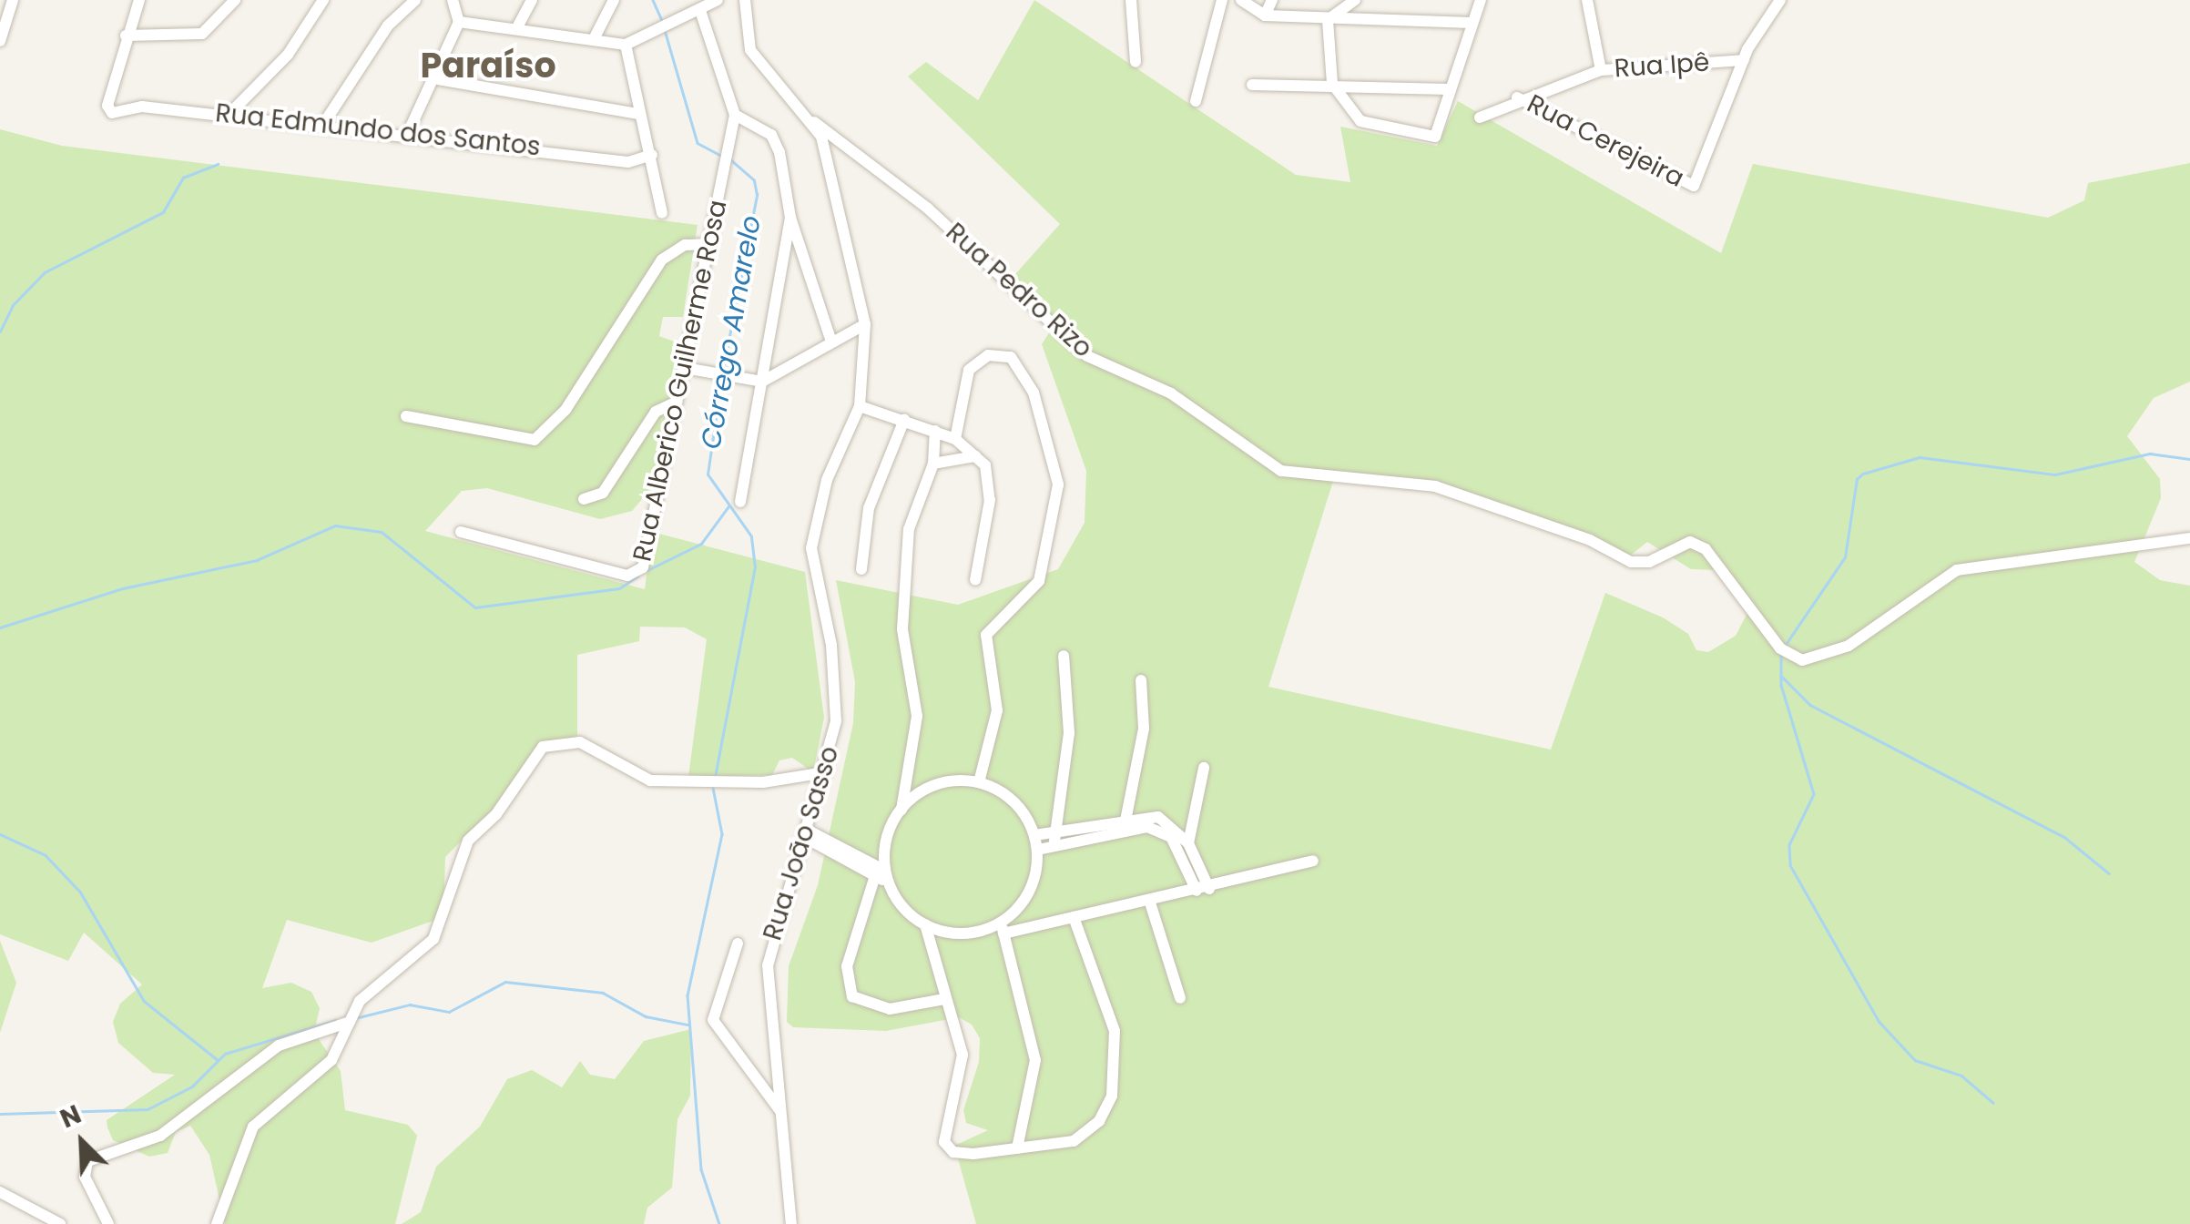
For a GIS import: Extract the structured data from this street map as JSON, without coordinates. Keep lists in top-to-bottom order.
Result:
{
  "streets": {
    "street": [
      "Rua Ipê",
      "Rua Edmundo dos Santos",
      "Rua Cerejeira",
      "Rua Pedro Rizo",
      "Rua Alberico Guilherme Rosa",
      "Rua João Sasso"
    ]
  },
  "crossings": [
    ["Rua Ipê", "Rua Cerejeira"],
    ["Rua Pedro Rizo", "Rua João Sasso"]
  ],
  "districts": ["Paraíso"],
  "water": ["Córrego Amarelo"],
  "north": "top left"
}
